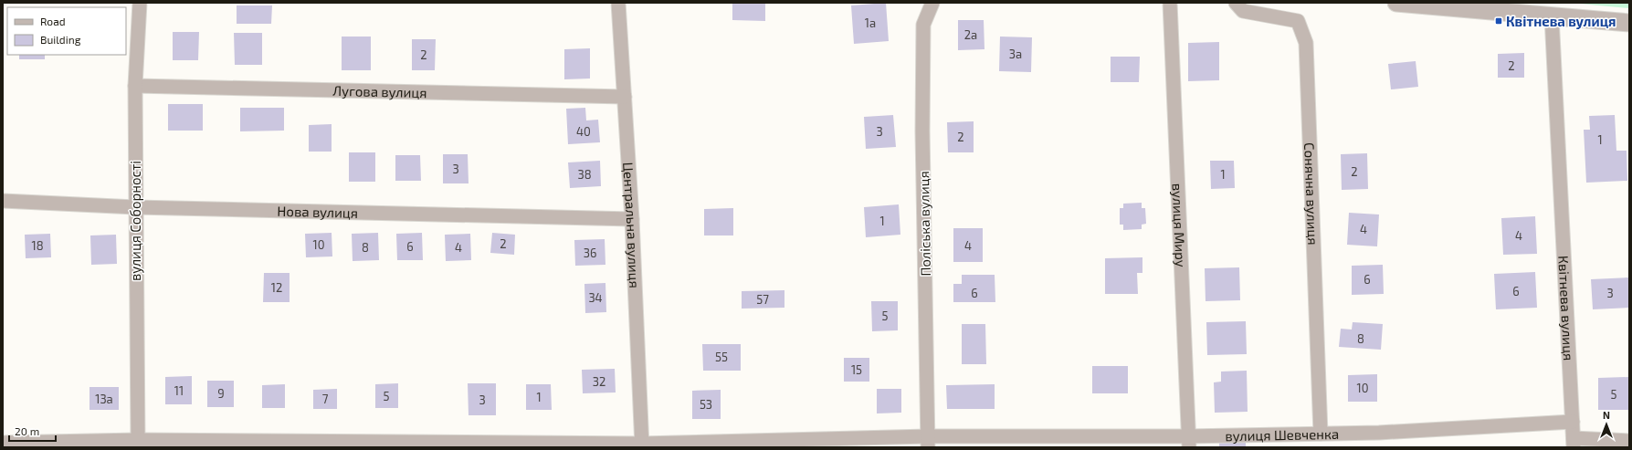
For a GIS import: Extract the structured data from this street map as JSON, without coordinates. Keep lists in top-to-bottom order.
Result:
{
  "streets": {
    "street": [
      "Лугова вулиця",
      "Сонячна вулиця",
      "Нова вулиця",
      "вулиця Соборності",
      "Поліська вулиця",
      "Центральна вулиця",
      "вулиця Миру",
      "Квітнева вулиця",
      "вулиця Шевченка"
    ]
  },
  "crossings": [
    ["Лугова вулиця", "вулиця Соборності"],
    ["Лугова вулиця", "Центральна вулиця"],
    ["Сонячна вулиця", "вулиця Шевченка"],
    ["Нова вулиця", "вулиця Соборності"],
    ["Нова вулиця", "Центральна вулиця"],
    ["вулиця Соборності", "вулиця Шевченка"],
    ["Поліська вулиця", "вулиця Шевченка"],
    ["Центральна вулиця", "вулиця Шевченка"],
    ["вулиця Миру", "вулиця Шевченка"],
    ["Квітнева вулиця", "вулиця Шевченка"]
  ],
  "places": {
    "transit": ["Квітнева вулиця"]
  },
  "house_numbers": [
    "1а",
    "2а",
    "3а",
    "2",
    "2",
    "40",
    "3",
    "2",
    "1",
    "3",
    "2",
    "38",
    "1",
    "1",
    "4",
    "4",
    "2",
    "10",
    "18",
    "4",
    "6",
    "8",
    "4",
    "36",
    "6",
    "12",
    "6",
    "6",
    "3",
    "34",
    "57",
    "5",
    "8",
    "55",
    "15",
    "32",
    "10",
    "11",
    "9",
    "5",
    "5",
    "1",
    "13а",
    "7",
    "3",
    "53"
  ],
  "legend": ["Road", "Building"],
  "scale_bar": "20 m",
  "north": "top"
}
